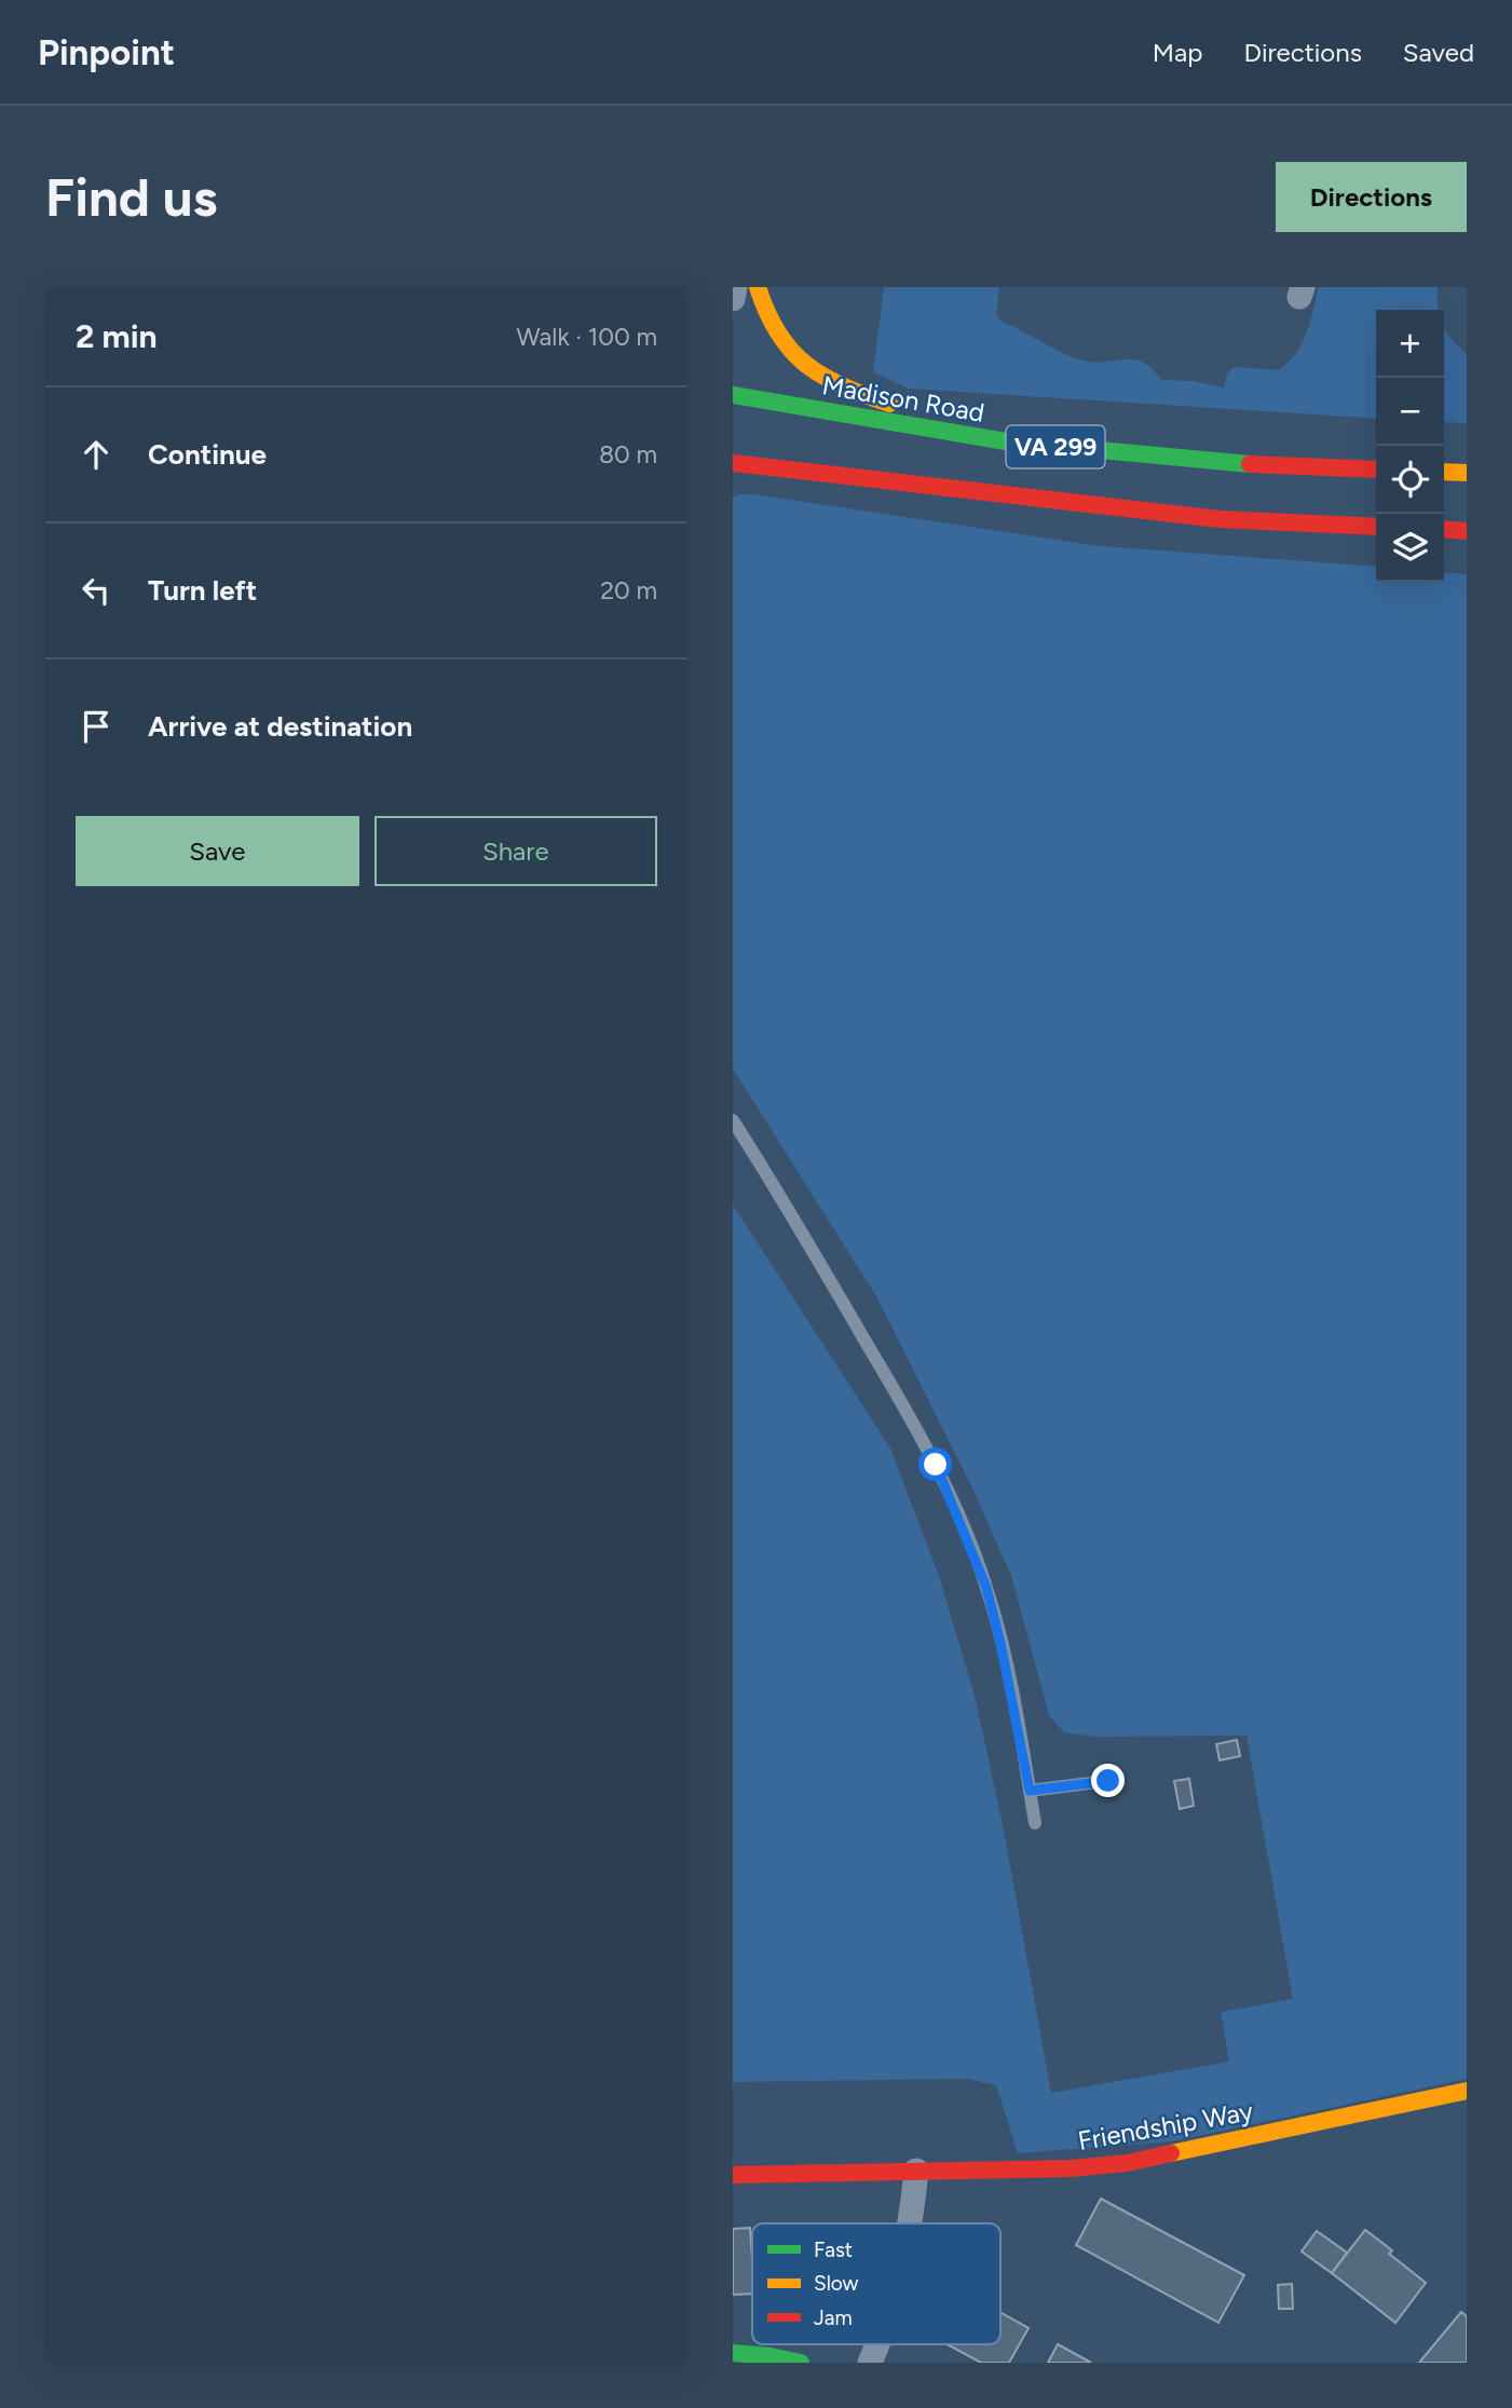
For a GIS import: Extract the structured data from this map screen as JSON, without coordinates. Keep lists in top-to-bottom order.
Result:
{
  "streets": {
    "main road": ["Madison Road", "VA 299", "Friendship Way"]
  },
  "legend": ["Fast", "Slow", "Jam"],
  "page": {
    "header": "Pinpoint",
    "nav": ["Map", "Directions", "Saved"],
    "buttons": [
      "Directions",
      ["Save", "Share"]
    ],
    "title": "Find us",
    "heading": ["2 min", "Walk · 100 m"],
    "map_buttons": ["+", "−"],
    "list": [
      ["Continue", "80 m"],
      ["Turn left", "20 m"],
      "Arrive at destination"
    ]
  }
}
